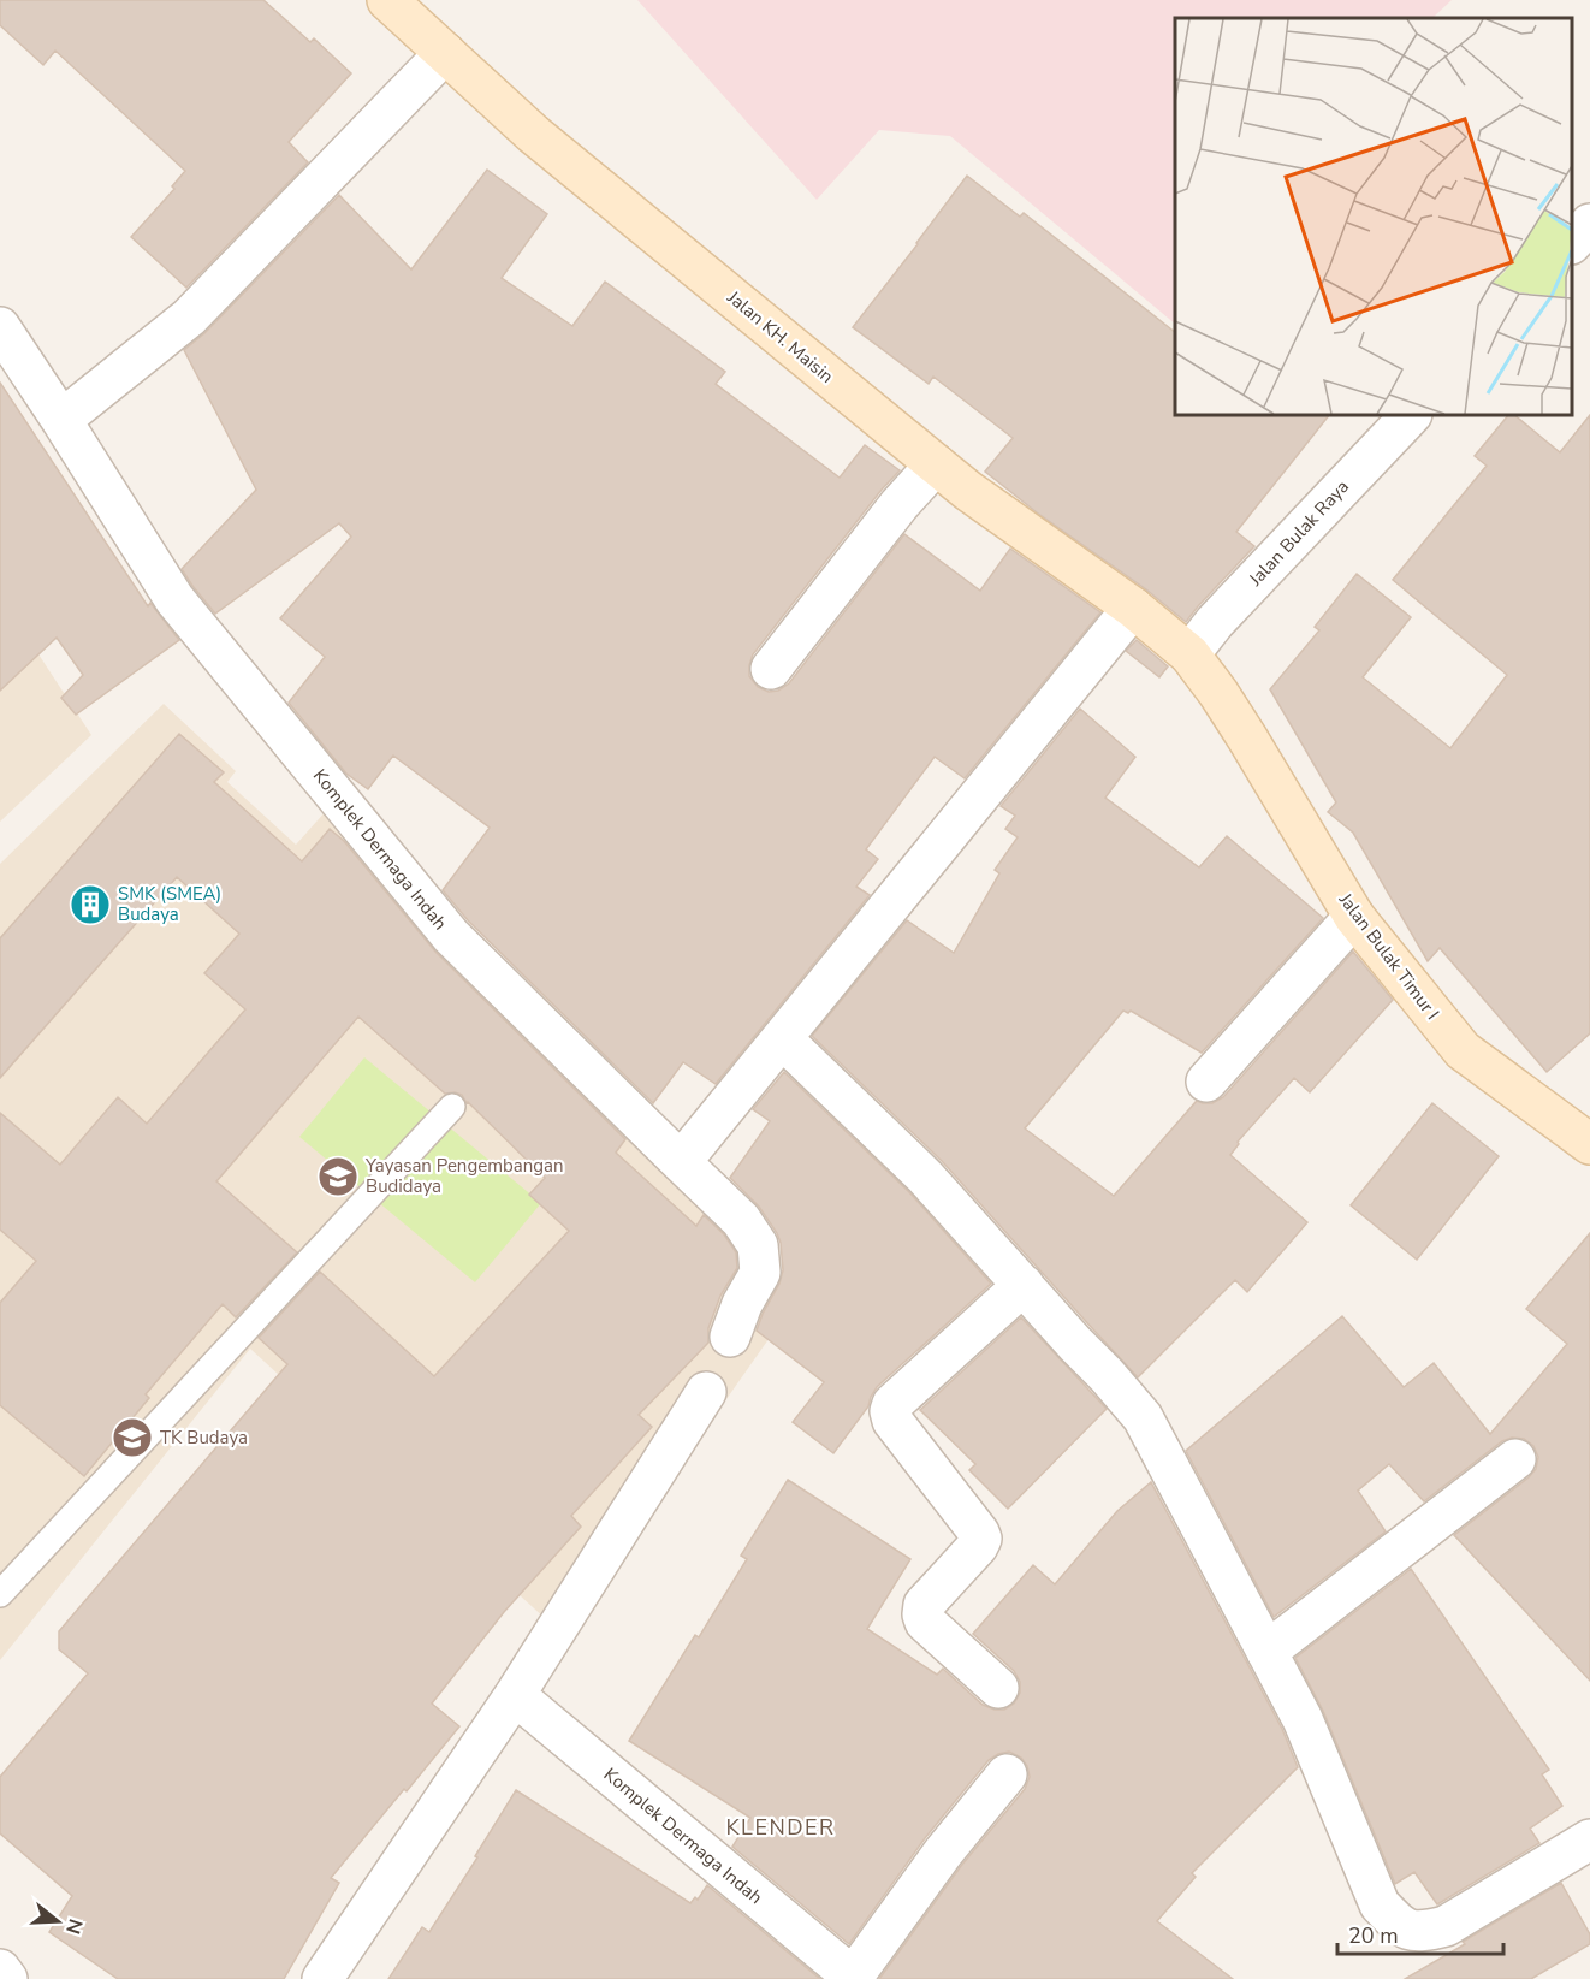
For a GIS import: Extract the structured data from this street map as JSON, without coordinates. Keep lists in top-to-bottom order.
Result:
{
  "streets": {
    "street": [
      "Jalan KH. Maisin",
      "Jalan Bulak Raya",
      "Komplek Dermaga Indah",
      "Jalan Bulak Timur I"
    ]
  },
  "crossings": [
    ["Jalan KH. Maisin", "Jalan Bulak Raya"],
    ["Jalan KH. Maisin", "Jalan Bulak Timur I"],
    ["Jalan Bulak Raya", "Jalan Bulak Timur I"]
  ],
  "districts": ["KLENDER"],
  "places": {
    "building": ["SMK (SMEA) Budaya"],
    "school or university": ["Yayasan Pengembangan Budidaya", "TK Budaya"]
  },
  "scale_bar": "20 m",
  "north": "right"
}
